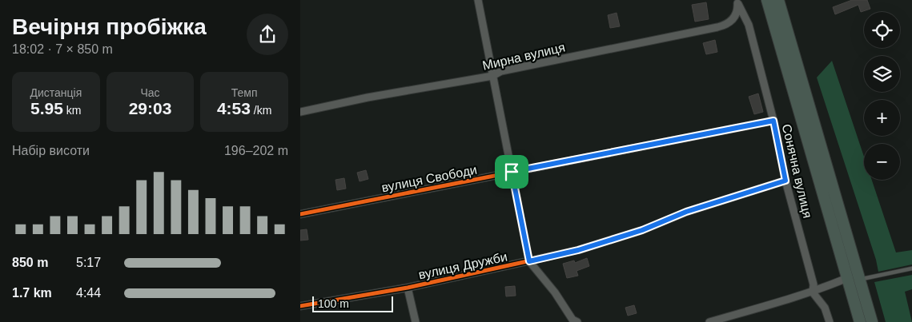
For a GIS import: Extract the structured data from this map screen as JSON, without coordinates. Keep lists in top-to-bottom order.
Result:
{
  "streets": {
    "street": [
      "Мирна вулиця",
      "Сонячна вулиця",
      "вулиця Свободи",
      "вулиця Дружби"
    ]
  },
  "crossings": [
    ["Мирна вулиця", "Сонячна вулиця"],
    ["Сонячна вулиця", "вулиця Свободи"],
    ["Сонячна вулиця", "вулиця Дружби"]
  ],
  "scale_bar": "100 m",
  "page": {
    "heading": ["Вечірня пробіжка", "18:02 · 7 × 850 m"],
    "map_buttons": ["+", "−"],
    "stats": [
      ["Дистанція", "5.95 km"],
      ["Час", "29:03"],
      ["Темп", "4:53 /km"]
    ],
    "chart": ["Набір висоти", "196–202 m"],
    "list": [
      {
        "name": "850 m",
        "note": "5:17"
      },
      {
        "name": "1.7 km",
        "note": "4:44"
      }
    ],
    "scale": "100 m"
  }
}
